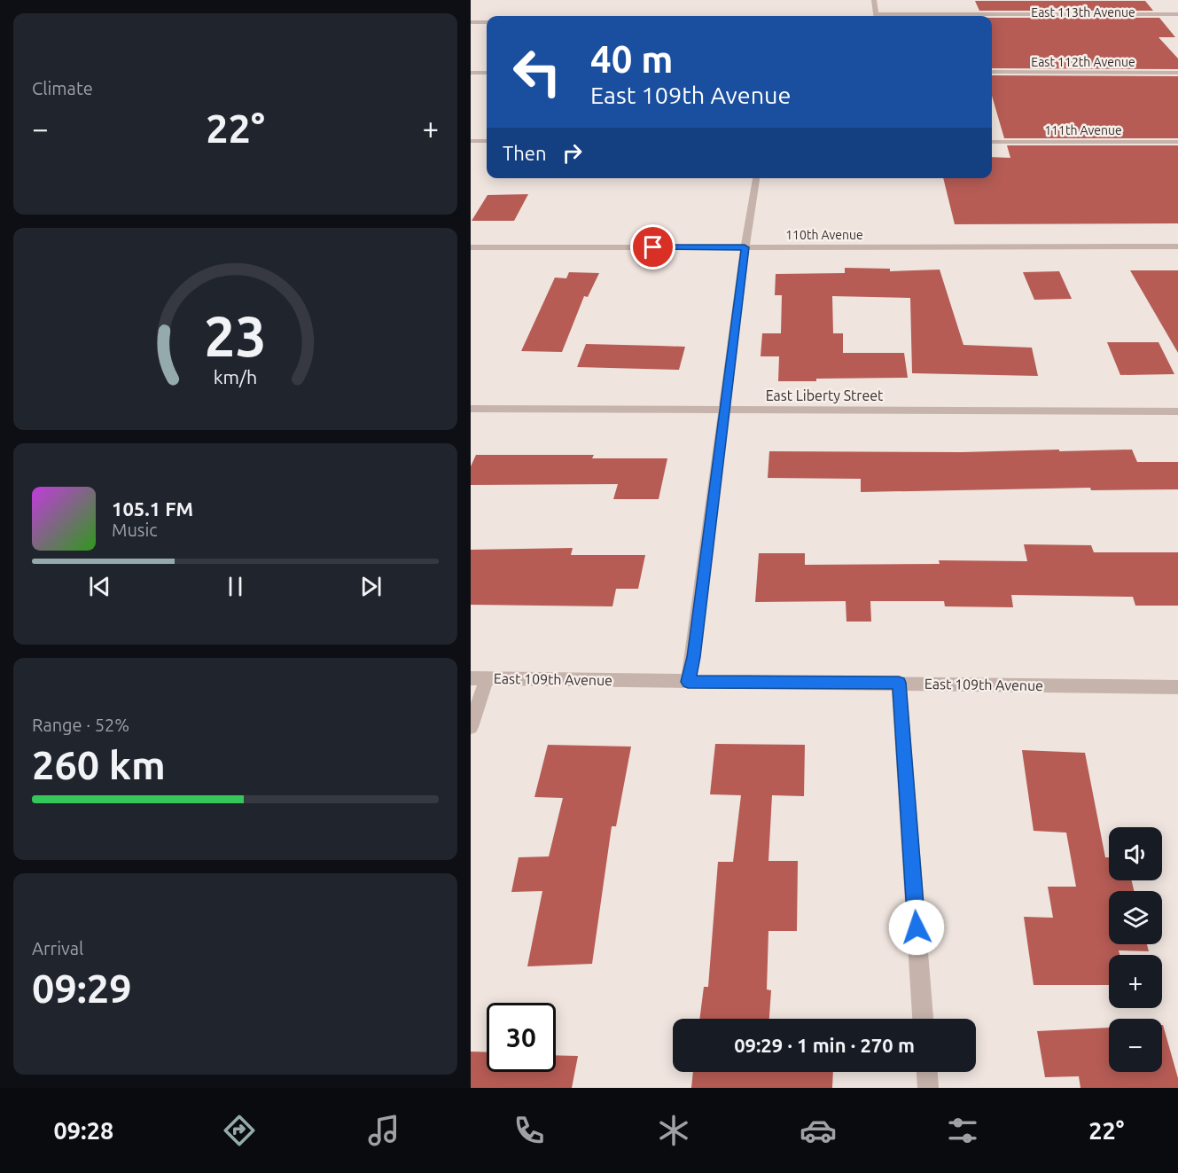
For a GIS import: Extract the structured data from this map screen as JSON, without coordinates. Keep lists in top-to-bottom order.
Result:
{
  "streets": {
    "street": [
      "East 112th Avenue",
      "111th Avenue",
      "110th Avenue",
      "East Liberty Street",
      "East 109th Avenue"
    ]
  },
  "page": {
    "tile": [
      "Climate",
      ["Range · 52%", "260 km"],
      ["Arrival", "09:29"]
    ],
    "turn": ["40 m", "East 109th Avenue"],
    "heat": ["−", "22°", "+"],
    "then": "Then",
    "song": ["105.1 FM", "Music"],
    "map_buttons": ["+", "−"],
    "limit": "30",
    "trip": "09:29 · 1 min · 270 m",
    "tabs": ["09:28", "22°"],
    "gauge": ["23", "km/h"]
  }
}
